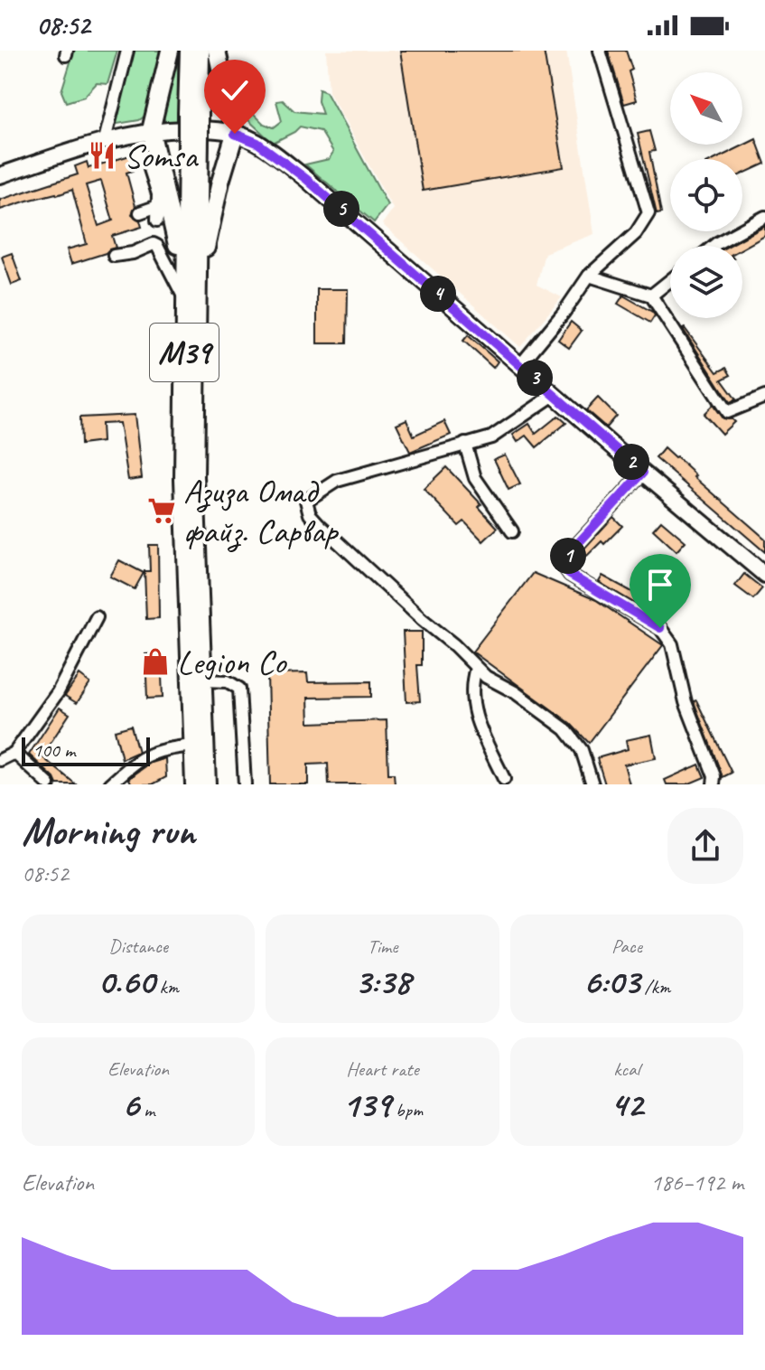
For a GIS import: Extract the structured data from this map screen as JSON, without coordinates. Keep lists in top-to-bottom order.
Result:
{
  "streets": {
    "highway": ["M39"]
  },
  "places": {
    "restaurant": ["Somsa"],
    "supermarket": ["Азиза Омад файз. Сарвар"],
    "shop": ["Legion Co"]
  },
  "scale_bar": "100 m",
  "north": "top left",
  "page": {
    "status": "08:52",
    "pins": [
      "5",
      "4",
      "3",
      "2",
      "1"
    ],
    "scale": "100 m",
    "heading": ["Morning run", "08:52"],
    "stats": [
      ["Distance", "0.60 km"],
      ["Time", "3:38"],
      ["Pace", "6:03 /km"],
      ["Elevation", "6 m"],
      ["Heart rate", "139 bpm"],
      ["kcal", "42"]
    ],
    "chart": ["Elevation", "186–192 m"]
  }
}
